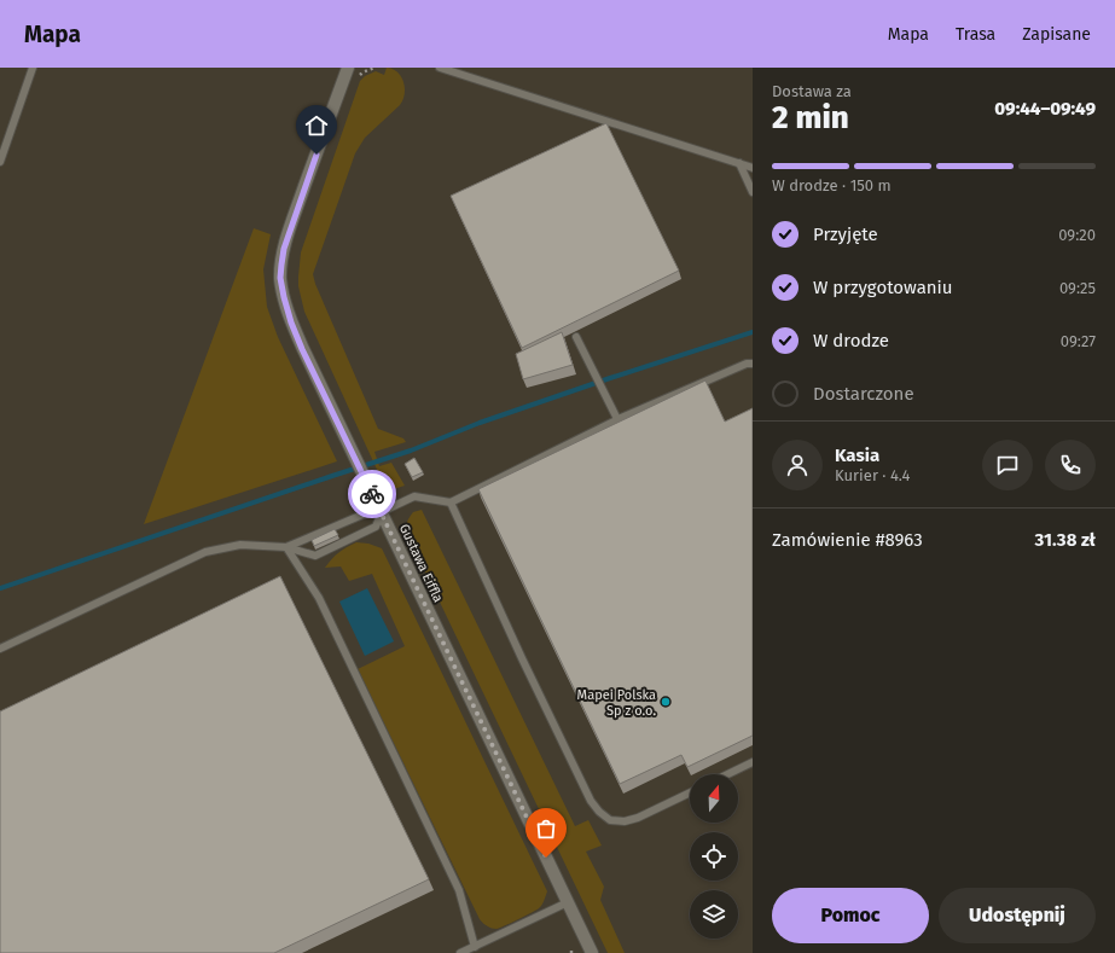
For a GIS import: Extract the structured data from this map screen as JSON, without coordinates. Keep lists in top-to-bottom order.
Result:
{
  "streets": {
    "street": ["Gustawa Eiffla"]
  },
  "places": ["Mapei Polska Sp z o.o."],
  "north": "top",
  "page": {
    "header": "Mapa",
    "nav": ["Mapa", "Trasa", "Zapisane"],
    "heading": ["2 min", "Dostawa za", "09:44–09:49"],
    "panel": [
      "Kasia",
      "Kurier · 4.4",
      "Zamówienie #8963",
      "31.38 zł"
    ],
    "bar": "W drodze · 150 m",
    "list": [
      ["Przyjęte", "09:20"],
      ["W przygotowaniu", "09:25"],
      ["W drodze", "09:27"],
      "Dostarczone"
    ],
    "buttons": ["Pomoc", "Udostępnij"]
  }
}
